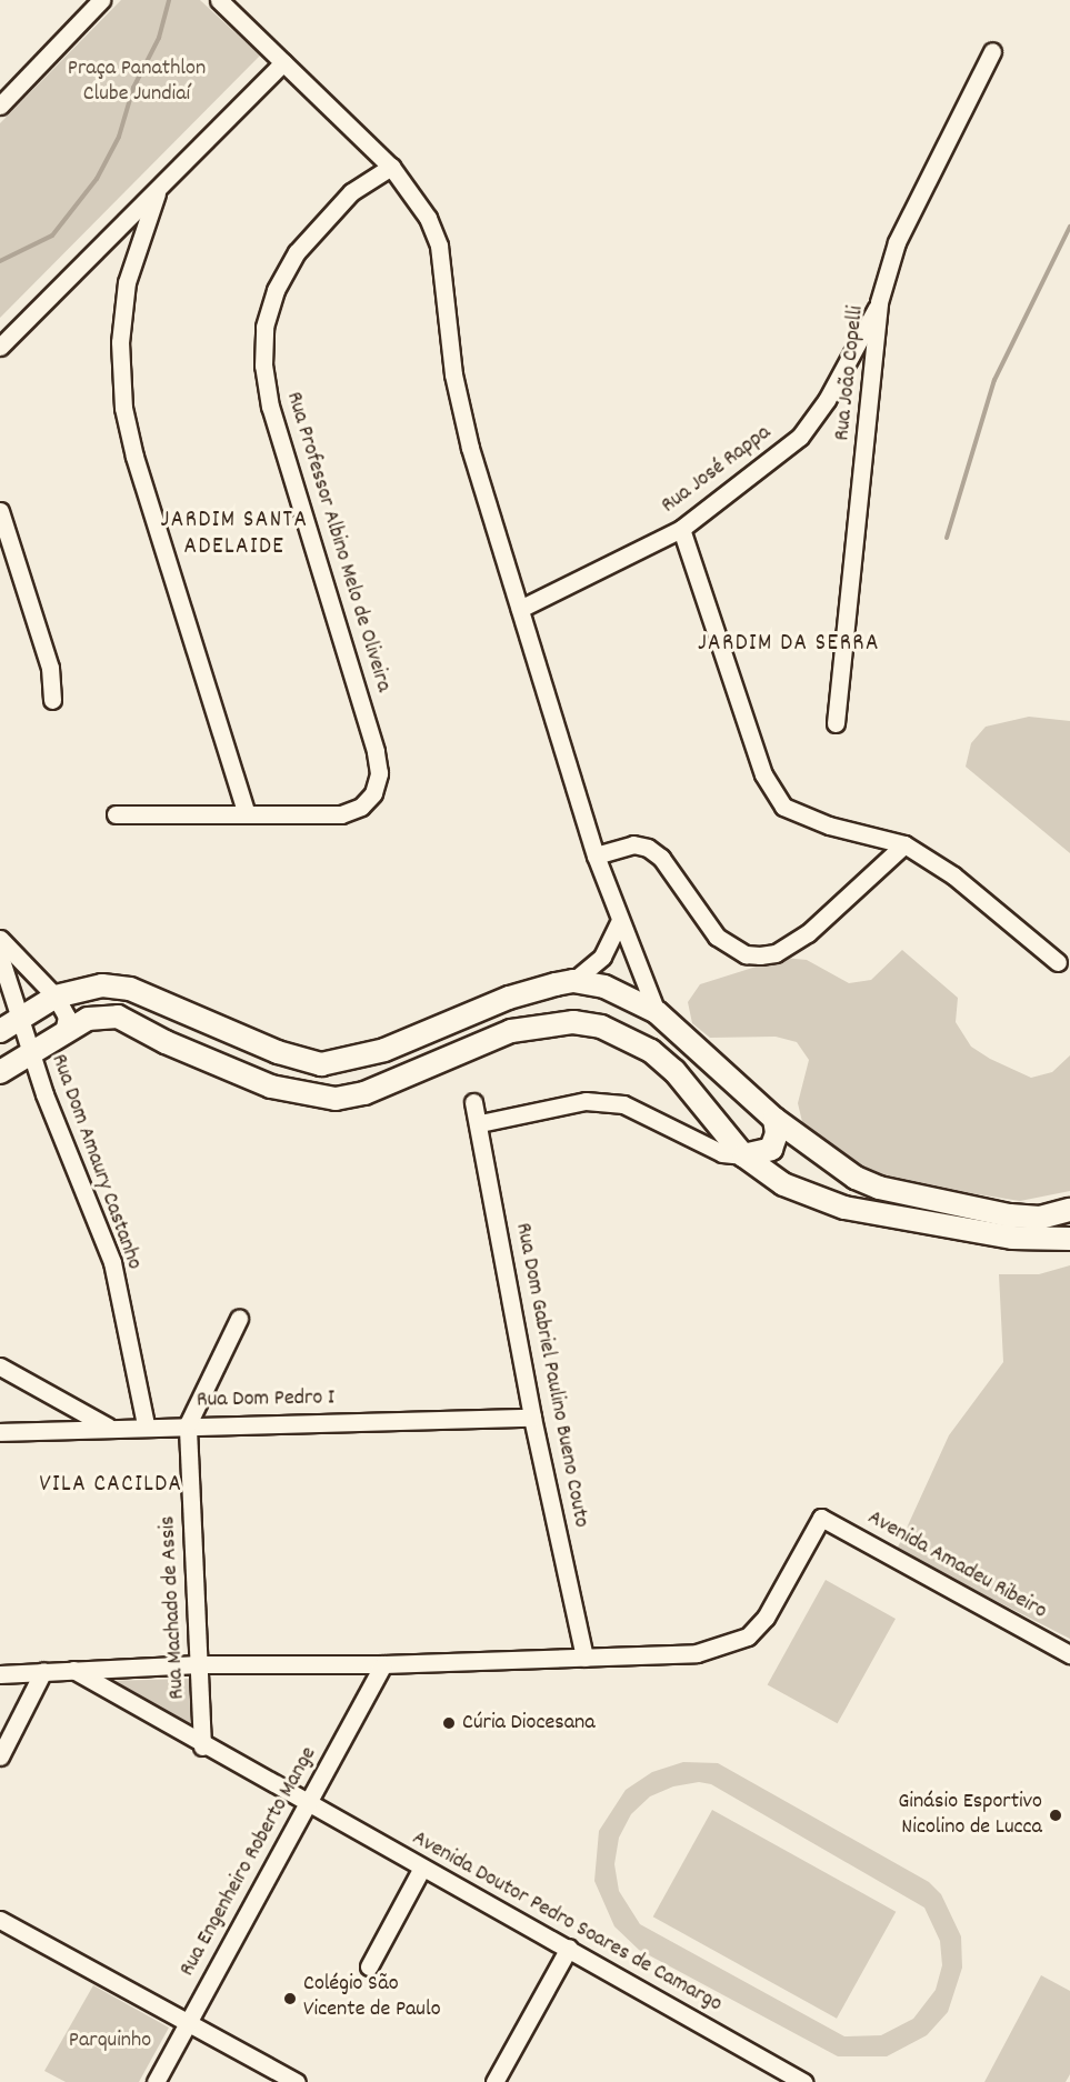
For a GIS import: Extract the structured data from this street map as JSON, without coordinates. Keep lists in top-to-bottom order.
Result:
{
  "streets": {
    "street": [
      "Rua João Copelli",
      "Rua José Rappa",
      "Rua Professor Albino Melo de Oliveira",
      "Rua Dom Amaury Castanho",
      "Rua Dom Gabriel Paulino Bueno Couto",
      "Rua Dom Pedro I",
      "Avenida Amadeu Ribeiro",
      "Rua Machado de Assis",
      "Rua Engenheiro Roberto Mange",
      "Avenida Doutor Pedro Soares de Camargo"
    ]
  },
  "crossings": [
    ["Rua João Copelli", "Rua José Rappa"],
    ["Rua Dom Amaury Castanho", "Rua Dom Pedro I"],
    ["Rua Dom Gabriel Paulino Bueno Couto", "Rua Dom Pedro I"],
    ["Rua Dom Gabriel Paulino Bueno Couto", "Avenida Amadeu Ribeiro"],
    ["Rua Dom Pedro I", "Rua Machado de Assis"],
    ["Rua Machado de Assis", "Avenida Doutor Pedro Soares de Camargo"],
    ["Rua Engenheiro Roberto Mange", "Avenida Doutor Pedro Soares de Camargo"]
  ],
  "districts": ["JARDIM SANTA ADELAIDE", "JARDIM DA SERRA", "VILA CACILDA"],
  "parks": ["Praça Panathlon Clube Jundiaí", "Parquinho"],
  "places": ["Cúria Diocesana", "Ginásio Esportivo Nicolino de Lucca", "Colégio São Vicente de Paulo"]
}
